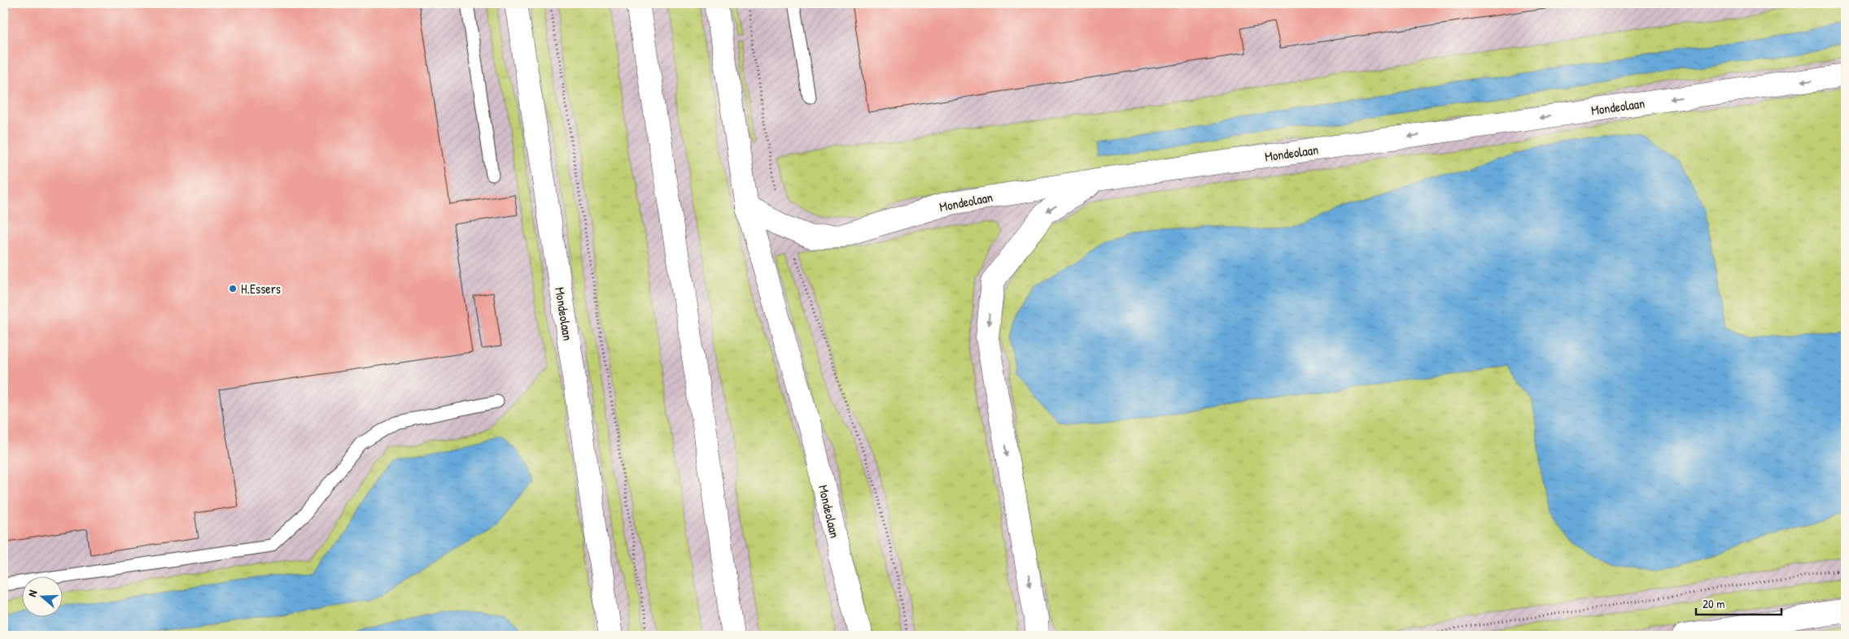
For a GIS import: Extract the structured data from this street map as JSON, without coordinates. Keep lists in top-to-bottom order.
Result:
{
  "streets": {
    "street": ["Mondeolaan"]
  },
  "places": ["H.Essers"],
  "scale_bar": "20 m",
  "north": "left"
}
